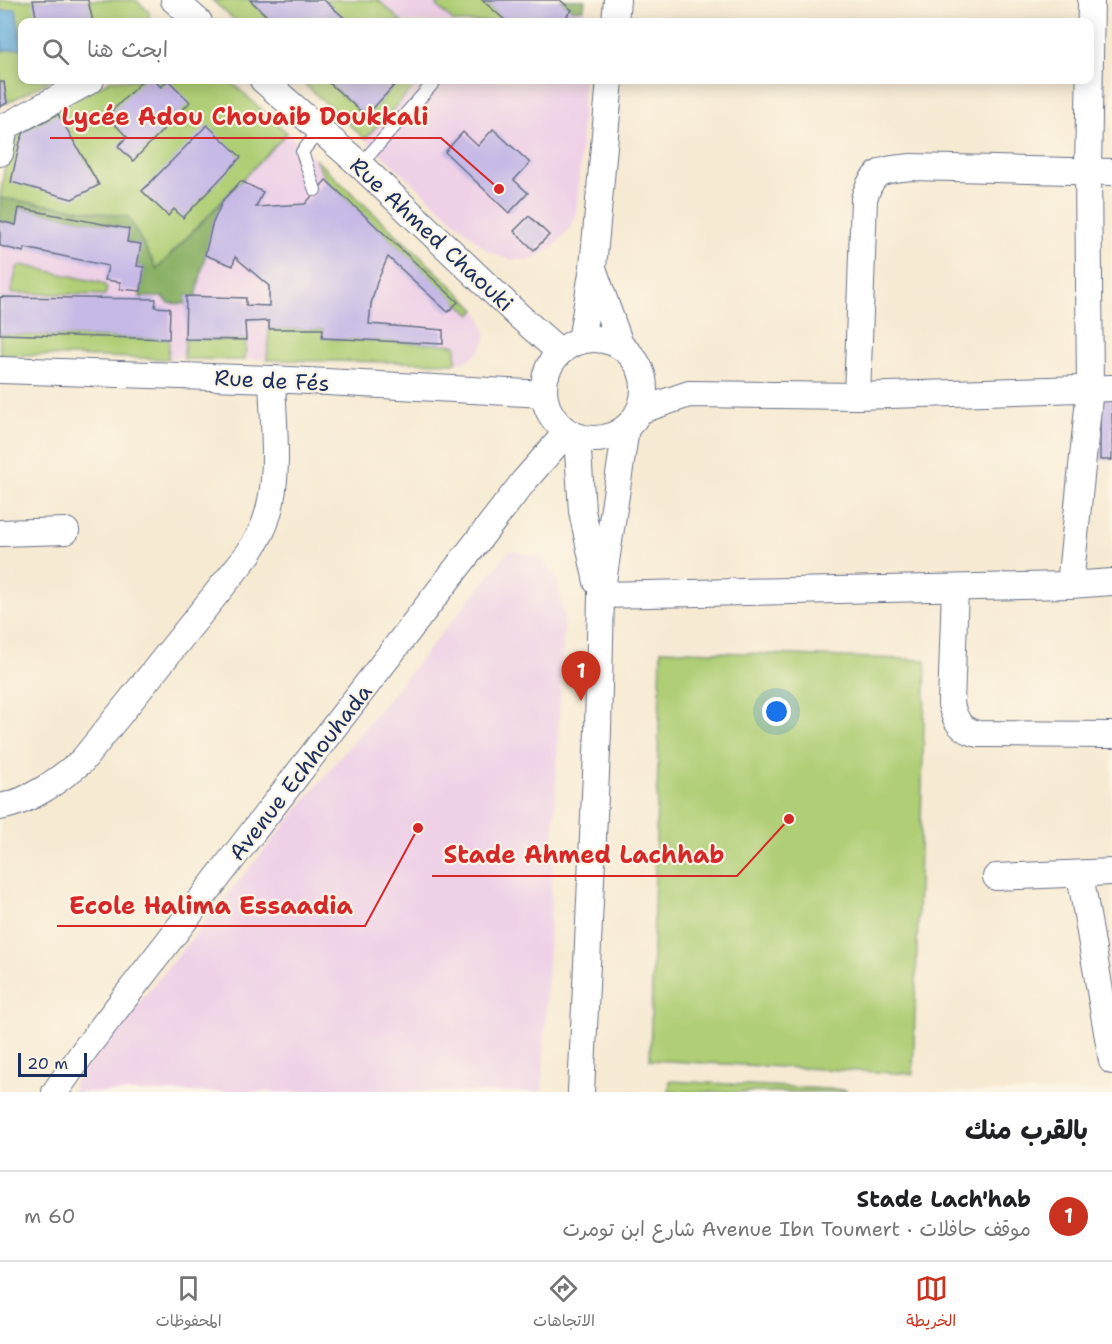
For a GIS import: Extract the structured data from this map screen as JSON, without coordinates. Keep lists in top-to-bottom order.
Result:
{
  "streets": {
    "street": ["Rue Ahmed Chaouki", "Rue de Fés", "Avenue Echhouhada"]
  },
  "crossings": [
    ["Rue Ahmed Chaouki", "Rue de Fés"],
    ["Rue Ahmed Chaouki", "Avenue Echhouhada"],
    ["Rue de Fés", "Avenue Echhouhada"]
  ],
  "places": ["Lycée Adou Chouaib Doukkali", "Stade Ahmed Lachhab", "Ecole Halima Essaadia"],
  "scale_bar": "20 m",
  "page": {
    "search": "ابحث هنا",
    "pins": "1",
    "scale": "20 m",
    "heading": "بالقرب منك",
    "list": [
      {
        "mark": "1",
        "name": "Stade Lach'hab",
        "note": "موقف حافلات · Avenue Ibn Toumert شارع ابن تومرت",
        "value": "60 m"
      }
    ],
    "nav": ["الخريطة", "الاتجاهات", "المحفوظات"]
  }
}
